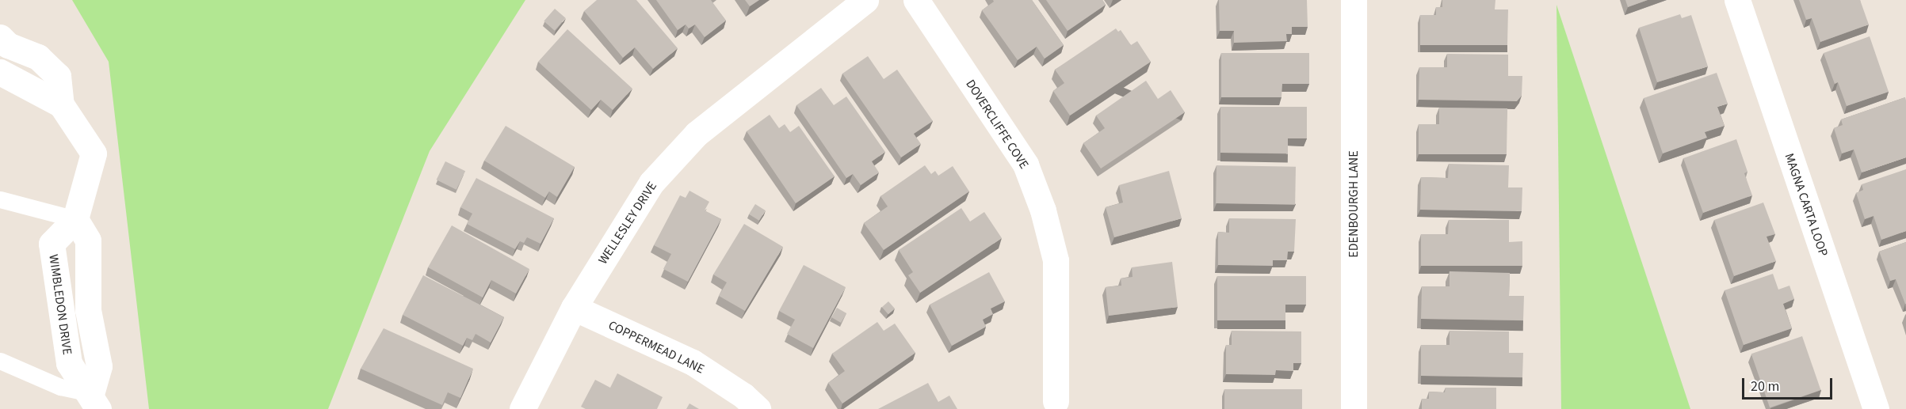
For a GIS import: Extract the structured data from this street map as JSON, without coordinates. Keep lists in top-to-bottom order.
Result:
{
  "streets": {
    "street": [
      "DOVERCLIFFE COVE",
      "EDENBOURGH LANE",
      "MAGNA CARTA LOOP",
      "WELLESLEY DRIVE",
      "WIMBLEDON DRIVE",
      "COPPERMEAD LANE"
    ]
  },
  "crossings": [
    ["WELLESLEY DRIVE", "COPPERMEAD LANE"]
  ],
  "scale_bar": "20 m"
}
